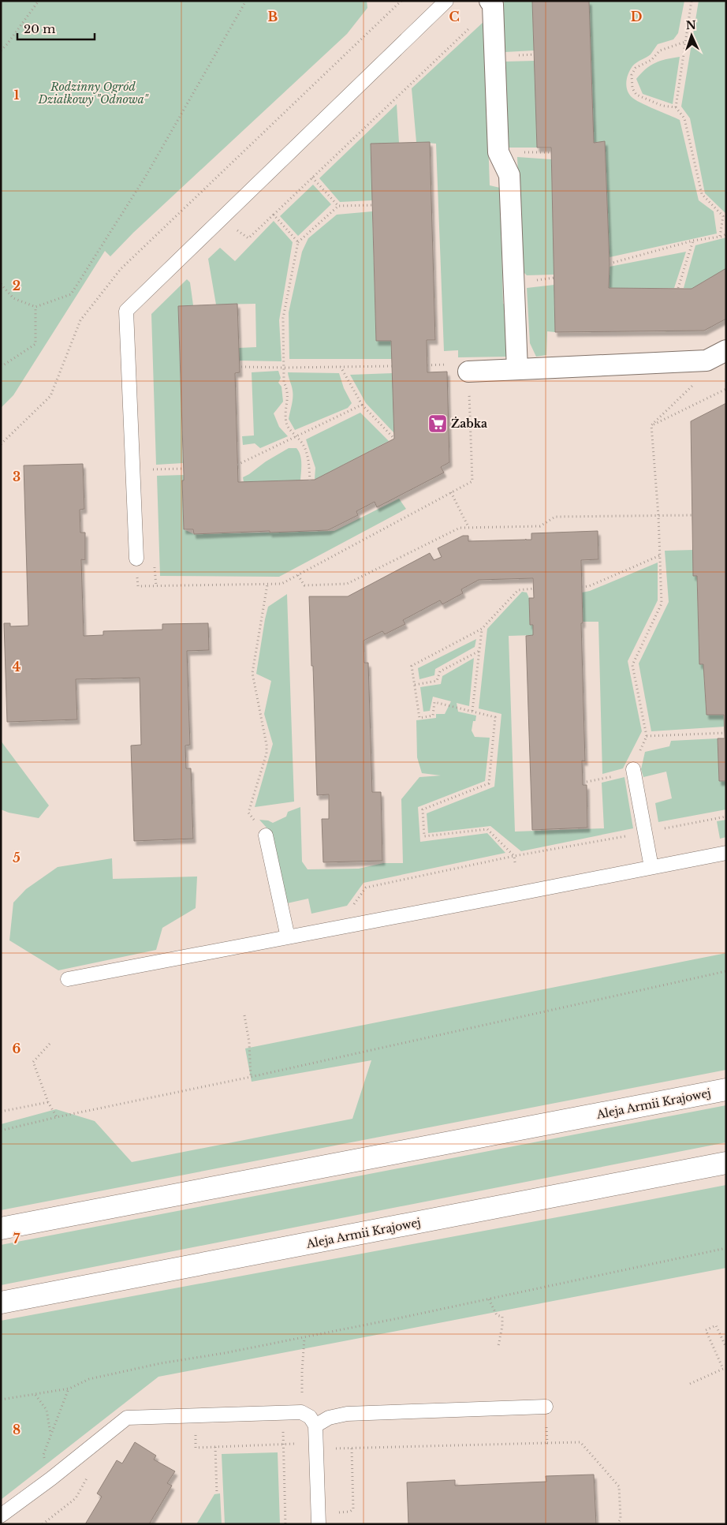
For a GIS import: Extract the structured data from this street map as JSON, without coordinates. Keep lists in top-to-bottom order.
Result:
{
  "streets": {
    "main road": ["Aleja Armii Krajowej"]
  },
  "parks": ["Rodzinny Ogród Działkowy \"Odnowa\""],
  "places": {
    "supermarket": ["Żabka"]
  },
  "scale_bar": "20 m",
  "north": "top",
  "grid": {
    "columns": ["B", "C", "D"],
    "rows": [
      "1",
      "2",
      "3",
      "4",
      "5",
      "6",
      "7",
      "8"
    ]
  }
}
